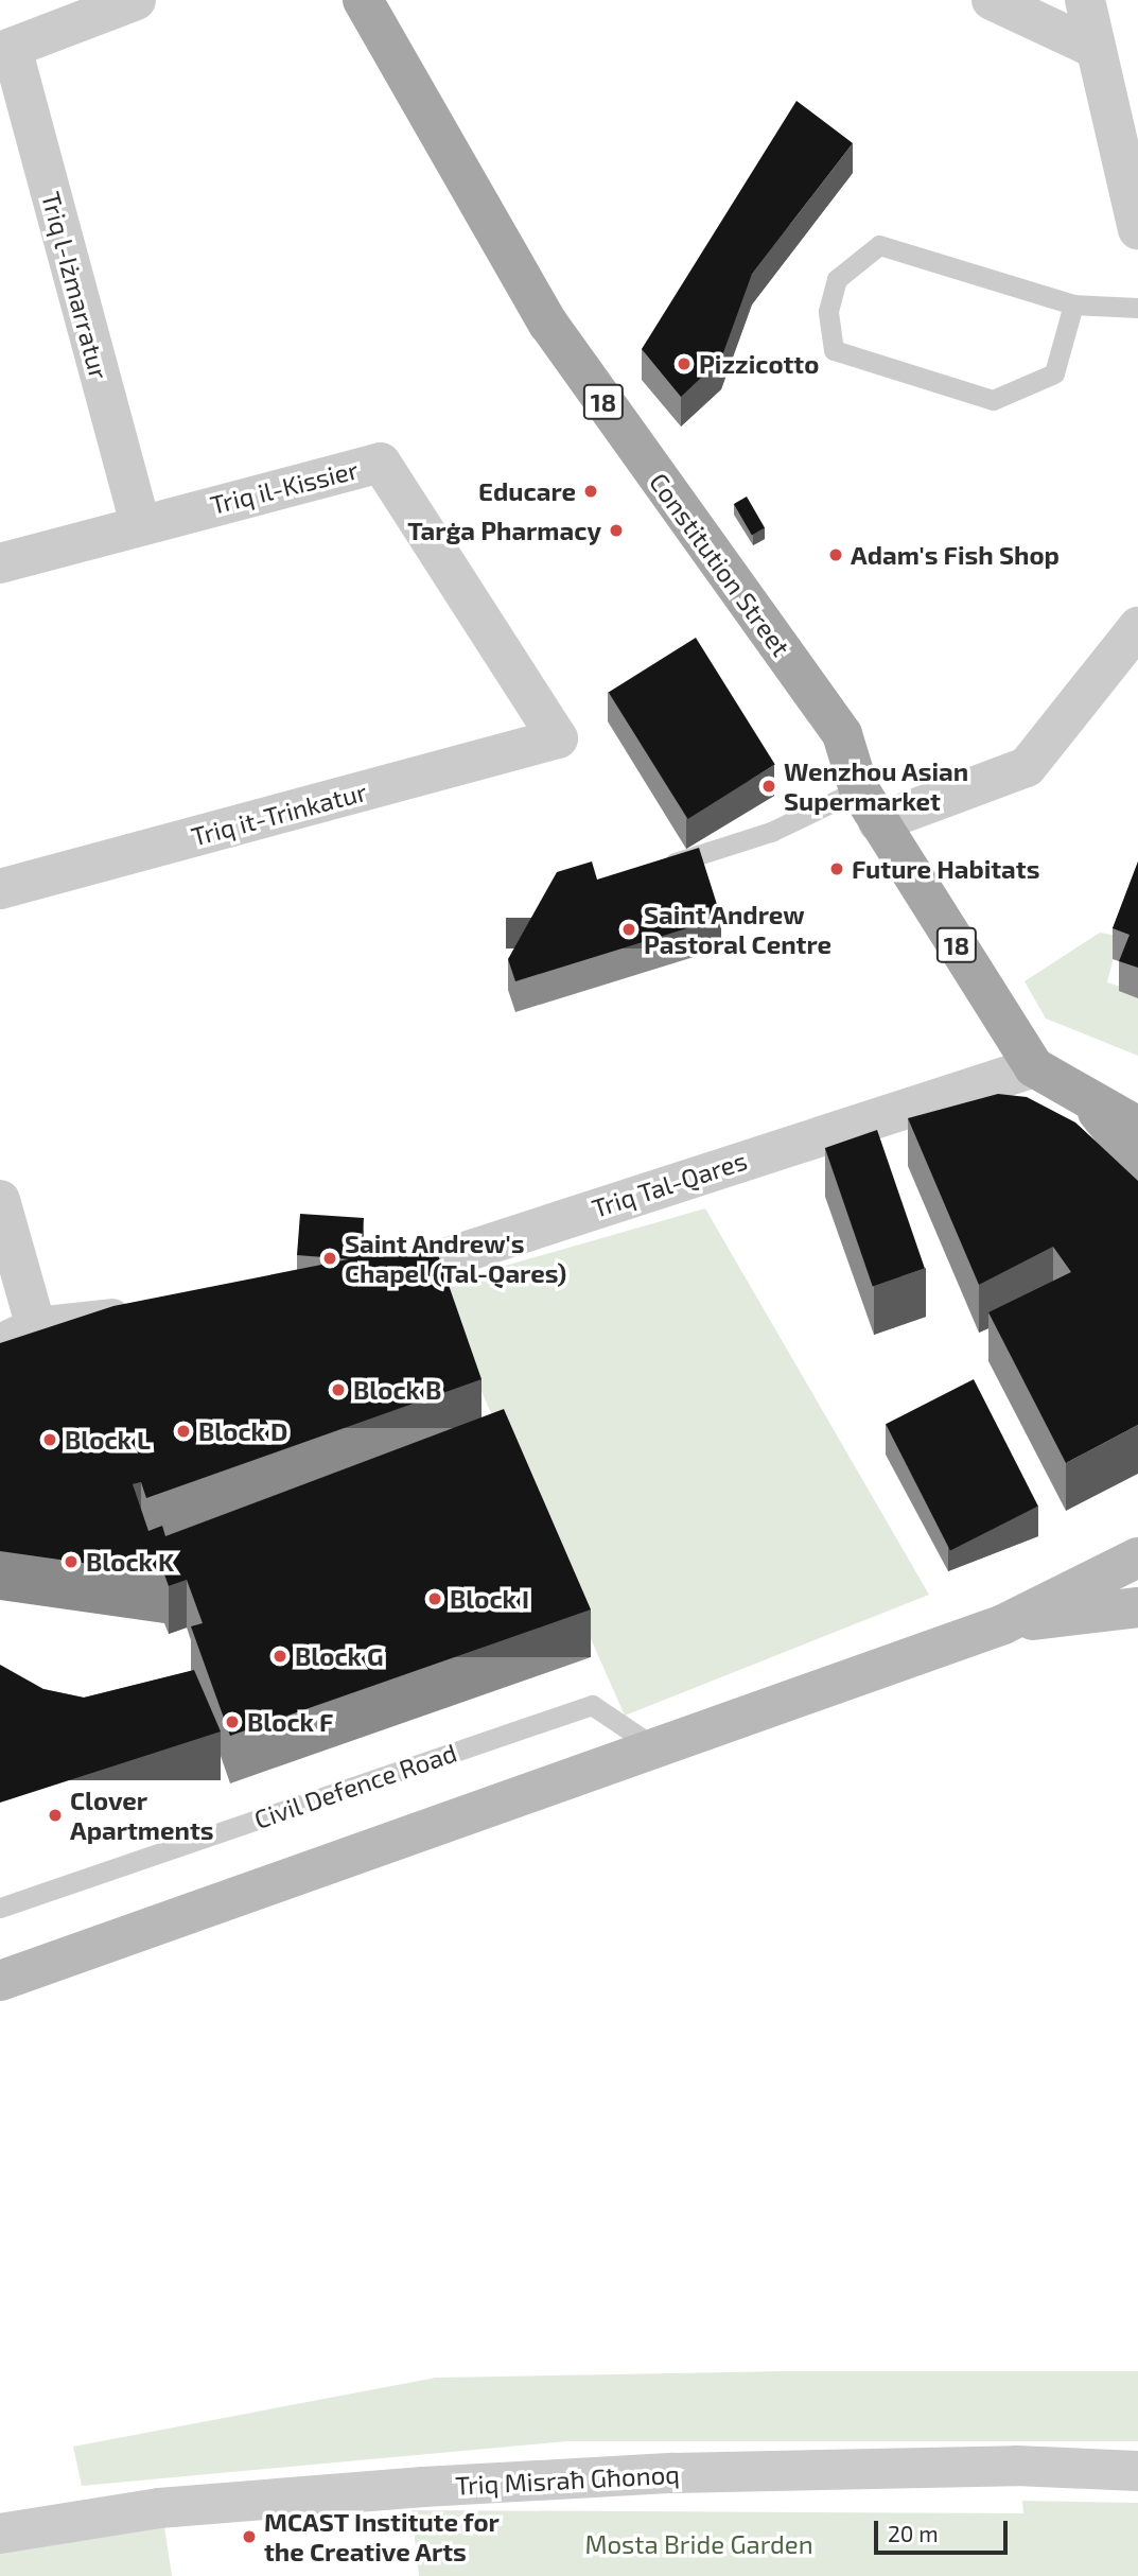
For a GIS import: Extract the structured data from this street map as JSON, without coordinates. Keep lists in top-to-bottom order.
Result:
{
  "streets": {
    "main road": ["18", "Constitution Street"],
    "street": [
      "Triq l-Iżmarratur",
      "Triq il-Kissier",
      "Triq it-Trinkatur",
      "Triq Tal-Qares",
      "Triq Misraħ Għonoq"
    ],
    "lane": ["Civil Defence Road"]
  },
  "crossings": [
    ["Triq l-Iżmarratur", "Triq il-Kissier"],
    ["Triq il-Kissier", "Triq it-Trinkatur"],
    ["Constitution Street", "Triq Tal-Qares"]
  ],
  "parks": ["Mosta Bride Garden"],
  "places": [
    "Pizzicotto",
    "Educare",
    "Tarġa Pharmacy",
    "Adam's Fish Shop",
    "Wenzhou Asian Supermarket",
    "Future Habitats",
    "Saint Andrew Pastoral Centre",
    "Saint Andrew's Chapel (Tal-Qares)",
    "Block B",
    "Block D",
    "Block L",
    "Block K",
    "Block I",
    "Block G",
    "Block F",
    "Clover Apartments",
    "MCAST Institute for the Creative Arts"
  ],
  "scale_bar": "20 m"
}
